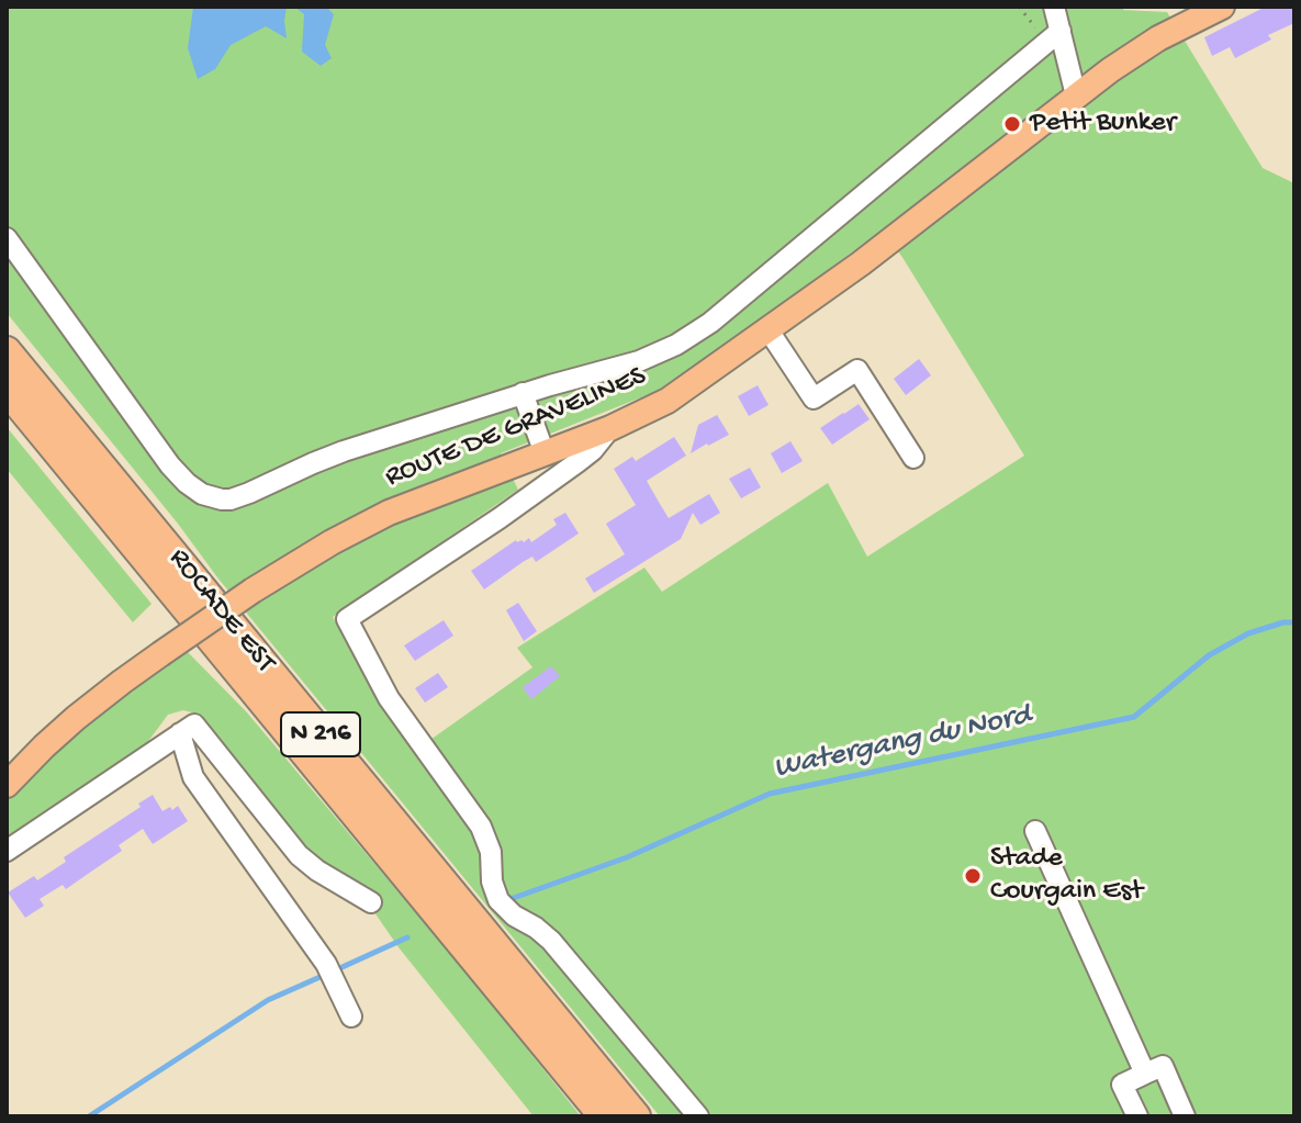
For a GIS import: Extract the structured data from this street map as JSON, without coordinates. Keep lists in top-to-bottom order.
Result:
{
  "streets": {
    "highway": ["ROCADE EST", "N 216"],
    "main road": ["ROUTE DE GRAVELINES"]
  },
  "water": ["Watergang du Nord"],
  "places": ["Petit Bunker", "Stade Courgain Est"]
}
